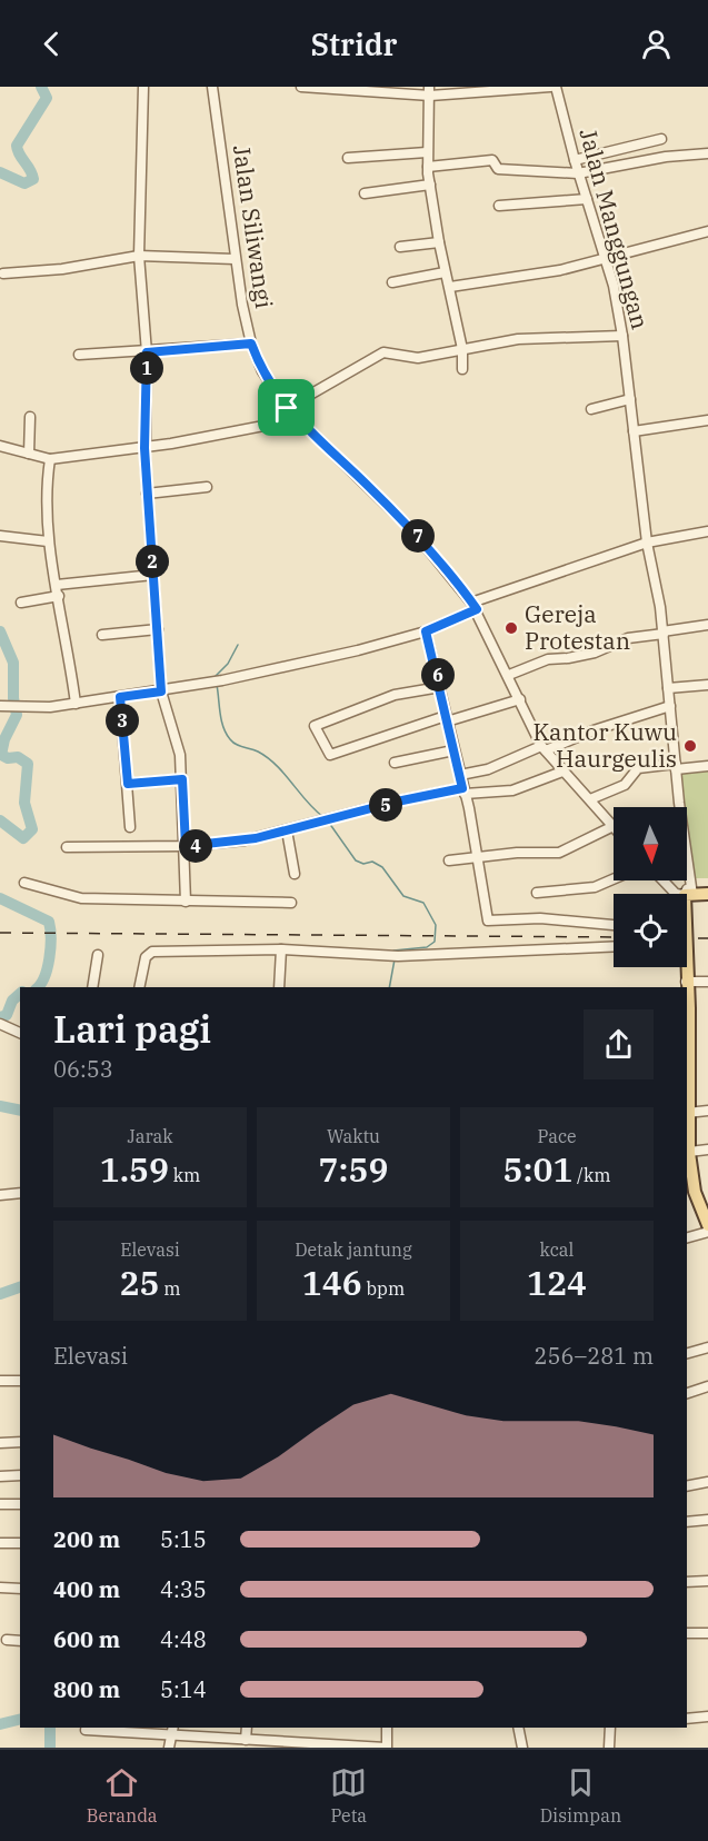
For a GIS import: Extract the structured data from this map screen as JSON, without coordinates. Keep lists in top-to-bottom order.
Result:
{
  "streets": {
    "street": ["Jalan Siliwangi", "Jalan Manggungan"]
  },
  "places": ["Gereja Protestan", "Kantor Kuwu Haurgeulis"],
  "north": "bottom",
  "page": {
    "header": "Stridr",
    "pins": [
      "1",
      "7",
      "2",
      "6",
      "3",
      "5",
      "4"
    ],
    "heading": ["Lari pagi", "06:53"],
    "stats": [
      ["Jarak", "1.59 km"],
      ["Waktu", "7:59"],
      ["Pace", "5:01 /km"],
      ["Elevasi", "25 m"],
      ["Detak jantung", "146 bpm"],
      ["kcal", "124"]
    ],
    "chart": ["Elevasi", "256–281 m"],
    "list": [
      {
        "name": "200 m",
        "note": "5:15"
      },
      {
        "name": "400 m",
        "note": "4:35"
      },
      {
        "name": "600 m",
        "note": "4:48"
      },
      {
        "name": "800 m",
        "note": "5:14"
      }
    ],
    "tabs": ["Beranda", "Peta", "Disimpan"]
  }
}
